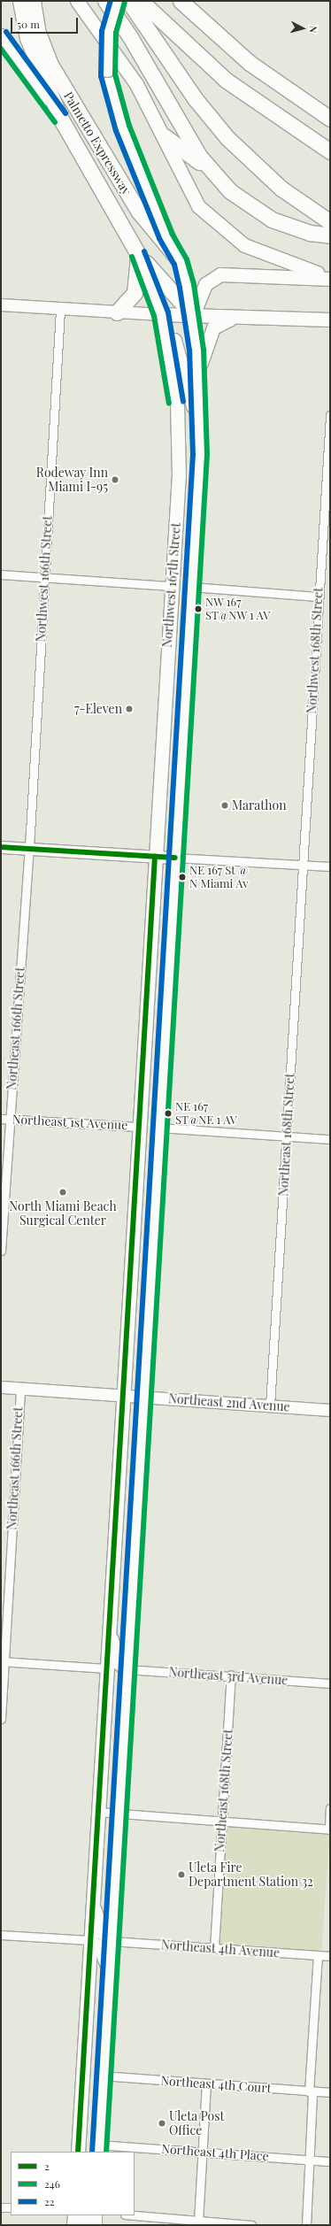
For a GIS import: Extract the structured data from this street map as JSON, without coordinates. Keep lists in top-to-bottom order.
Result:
{
  "streets": {
    "highway": ["Palmetto Expressway"],
    "main road": ["Northwest 167th Street"],
    "street": [
      "Northwest 166th Street",
      "Northwest 168th Street",
      "Northeast 166th Street",
      "Northeast 1st Avenue",
      "Northeast 168th Street",
      "Northeast 2nd Avenue",
      "Northeast 3rd Avenue",
      "Northeast 4th Avenue",
      "Northeast 4th Court",
      "Northeast 4th Place"
    ]
  },
  "crossings": [
    ["Palmetto Expressway", "Northwest 167th Street"],
    ["Northwest 166th Street", "Northeast 166th Street"],
    ["Northwest 167th Street", "Northeast 1st Avenue"],
    ["Northwest 167th Street", "Northeast 2nd Avenue"],
    ["Northwest 167th Street", "Northeast 3rd Avenue"],
    ["Northwest 167th Street", "Northeast 4th Avenue"],
    ["Northwest 167th Street", "Northeast 4th Court"],
    ["Northwest 167th Street", "Northeast 4th Place"],
    ["Northwest 168th Street", "Northeast 168th Street"],
    ["Northeast 166th Street", "Northeast 1st Avenue"],
    ["Northeast 166th Street", "Northeast 2nd Avenue"],
    ["Northeast 168th Street", "Northeast 2nd Avenue"],
    ["Northeast 168th Street", "Northeast 3rd Avenue"],
    ["Northeast 168th Street", "Northeast 4th Avenue"]
  ],
  "places": [
    "Rodeway Inn Miami I-95",
    "NW 167 ST@NW 1 AV",
    "7-Eleven",
    "Marathon",
    "NE 167 St @ N Miami Av",
    "NE 167 ST@NE 1 AV",
    "North Miami Beach Surgical Center",
    "Uleta Fire Department Station 32",
    "Uleta Post Office"
  ],
  "lines": ["transit line 22", "transit line 246", "transit line 2"],
  "legend": ["2", "246", "22"],
  "scale_bar": "50 m",
  "north": "right"
}
